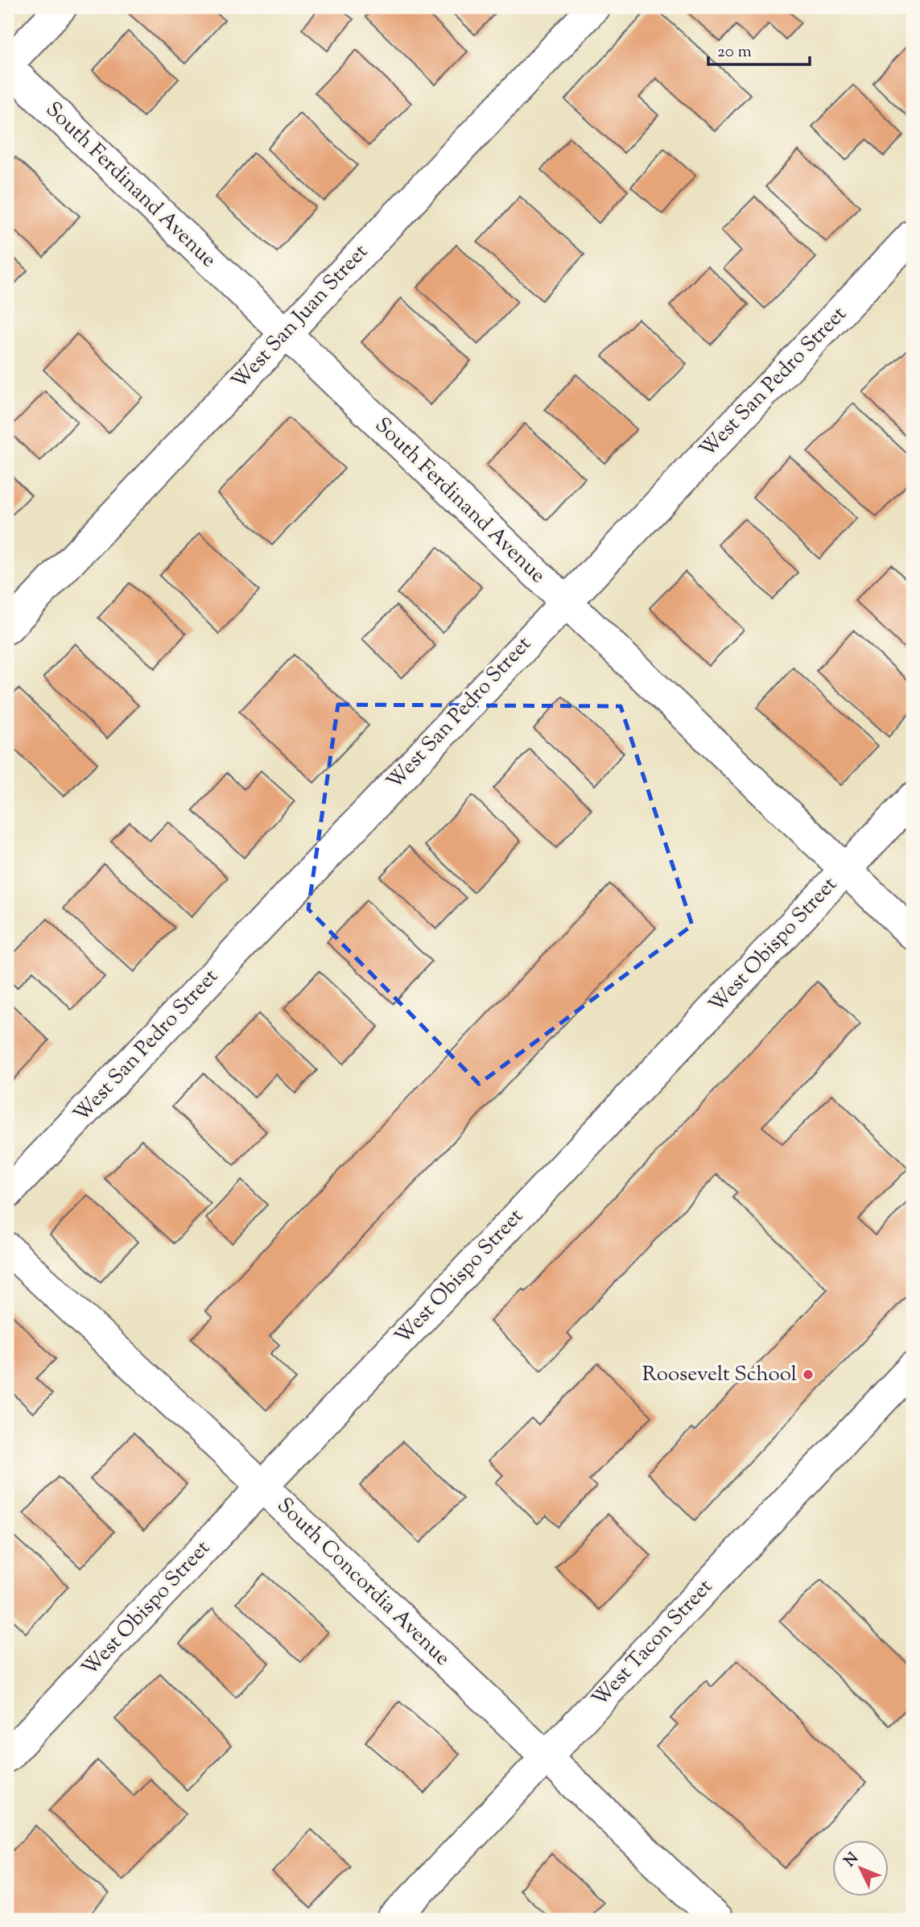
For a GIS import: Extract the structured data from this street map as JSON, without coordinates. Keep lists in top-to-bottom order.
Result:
{
  "streets": {
    "street": [
      "South Ferdinand Avenue",
      "West San Juan Street",
      "West San Pedro Street",
      "West Obispo Street",
      "South Concordia Avenue",
      "West Tacon Street"
    ]
  },
  "crossings": [
    ["South Ferdinand Avenue", "West San Juan Street"],
    ["South Ferdinand Avenue", "West San Pedro Street"],
    ["South Ferdinand Avenue", "West Obispo Street"],
    ["West Obispo Street", "South Concordia Avenue"],
    ["South Concordia Avenue", "West Tacon Street"]
  ],
  "places": ["Roosevelt School"],
  "scale_bar": "20 m",
  "north": "top left"
}
